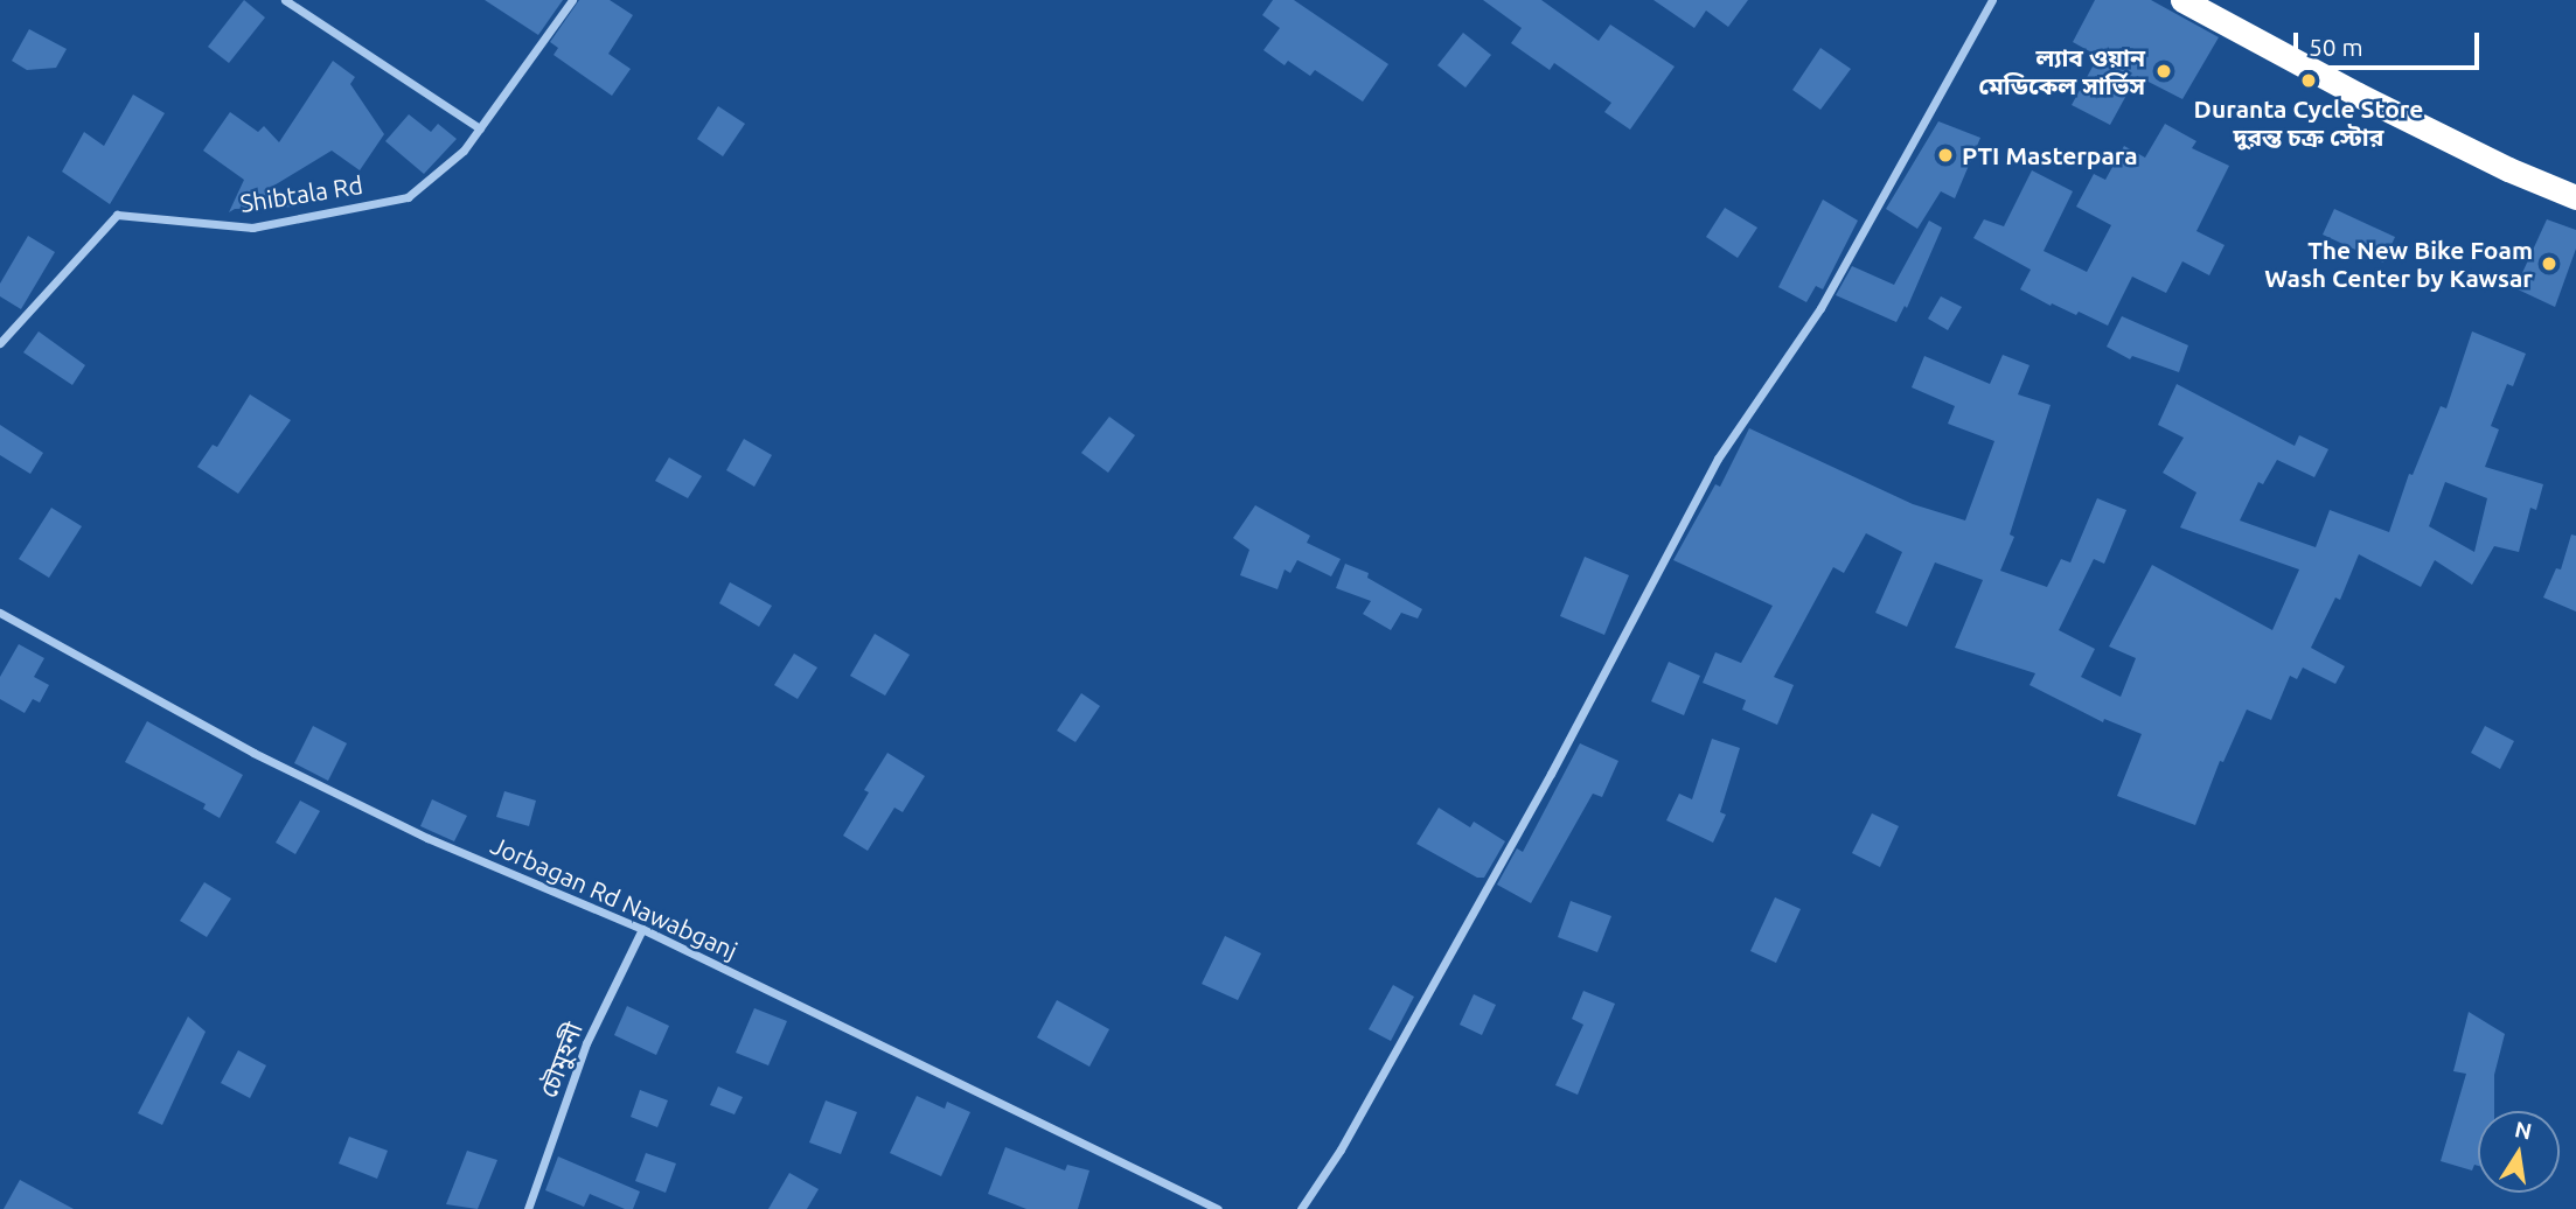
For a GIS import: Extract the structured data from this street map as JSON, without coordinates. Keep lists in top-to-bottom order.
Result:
{
  "streets": {
    "street": ["Shibtala Rd", "Jorbagan Rd Nawabganj", "চৌমুহনী"]
  },
  "crossings": [
    ["Jorbagan Rd Nawabganj", "চৌমুহনী"]
  ],
  "places": [
    "ল্যাব ওয়ান মেডিকেল সার্ভিস",
    "Duranta Cycle Store দুরন্ত চক্র স্টোর",
    "PTI Masterpara",
    "The New Bike Foam Wash Center by Kawsar"
  ],
  "scale_bar": "50 m",
  "north": "top"
}
